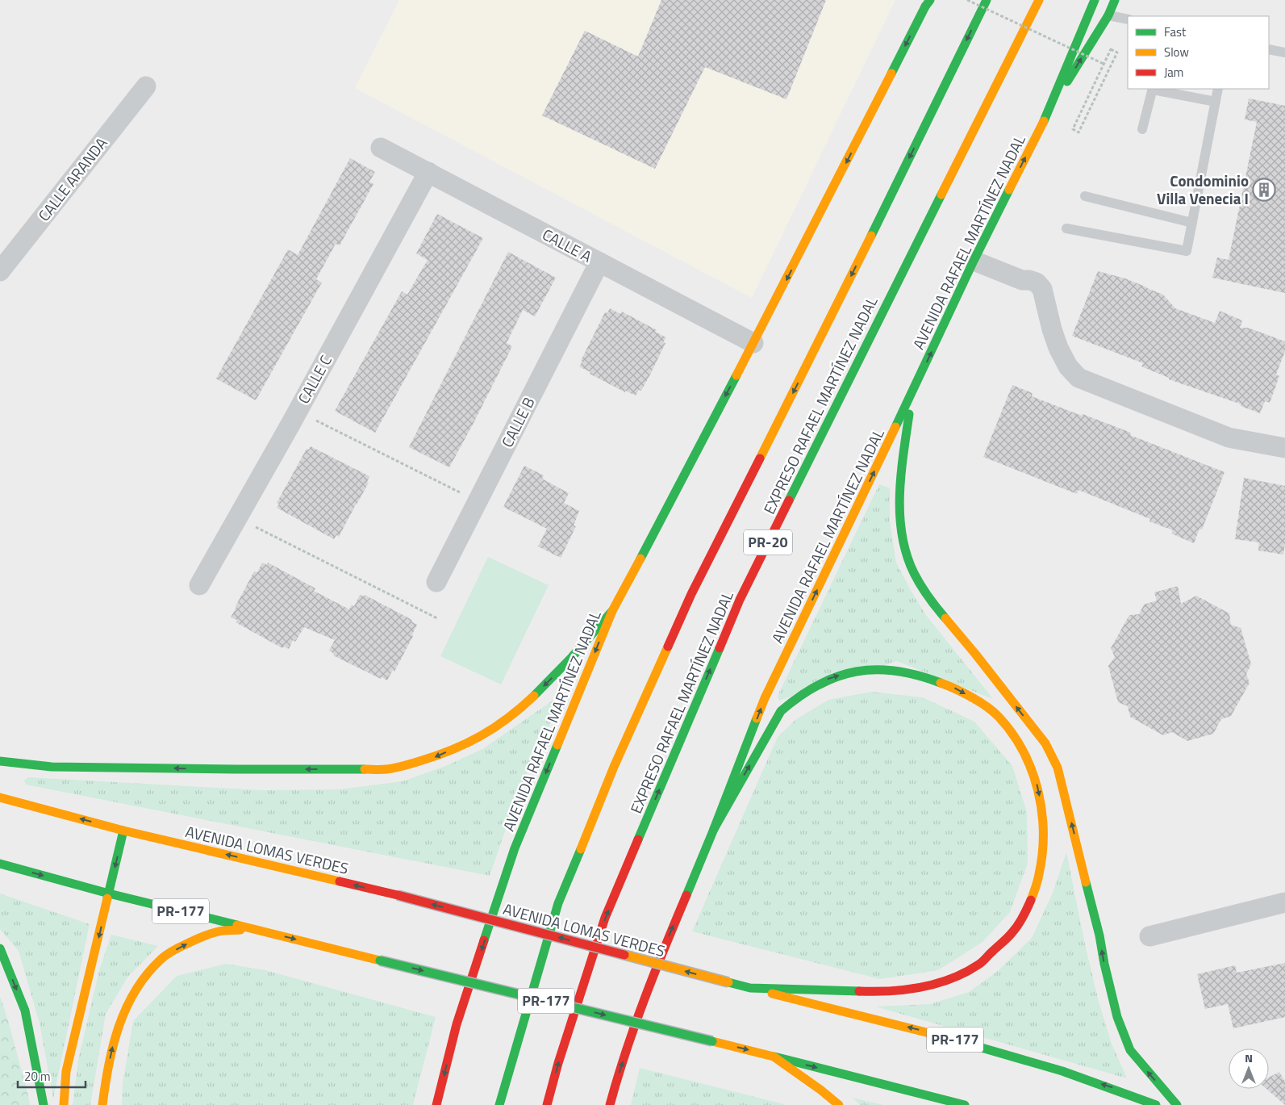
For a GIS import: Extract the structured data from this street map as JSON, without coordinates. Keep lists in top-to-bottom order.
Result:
{
  "streets": {
    "main road": [
      "AVENIDA RAFAEL MARTÍNEZ NADAL",
      "EXPRESO RAFAEL MARTÍNEZ NADAL",
      "PR-20",
      "AVENIDA LOMAS VERDES",
      "PR-177"
    ],
    "street": [
      "CALLE ARANDA",
      "CALLE A",
      "CALLE C",
      "CALLE B"
    ]
  },
  "crossings": [
    ["AVENIDA RAFAEL MARTÍNEZ NADAL", "CALLE A"],
    ["CALLE A", "CALLE C"],
    ["CALLE A", "CALLE B"]
  ],
  "places": {
    "building": ["Condominio Villa Venecia I"]
  },
  "legend": ["Fast", "Slow", "Jam"],
  "scale_bar": "20 m",
  "north": "top"
}
